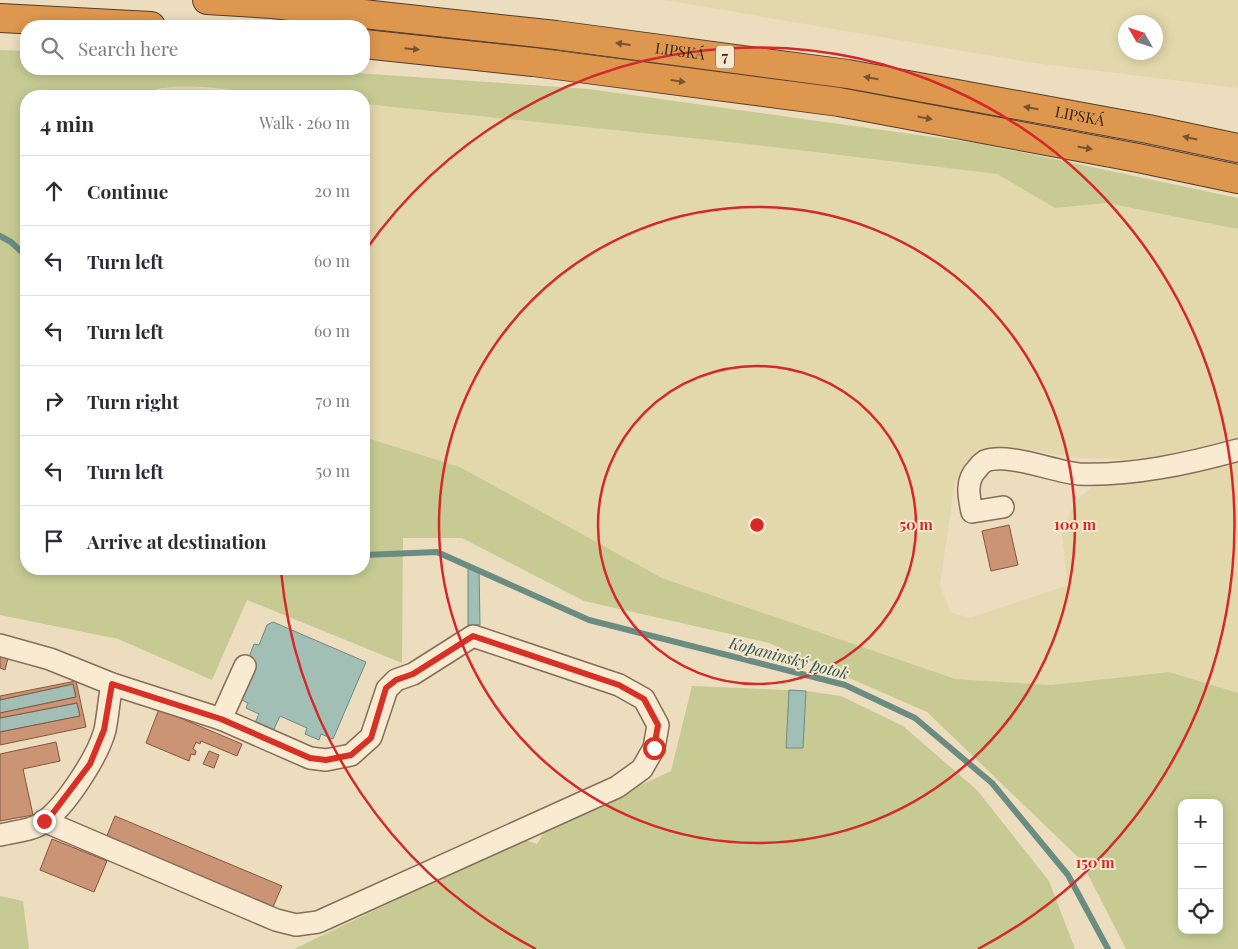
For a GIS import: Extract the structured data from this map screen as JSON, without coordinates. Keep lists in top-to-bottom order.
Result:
{
  "streets": {
    "highway": ["LIPSKÁ", "7"]
  },
  "water": ["Kopaninský potok"],
  "north": "top left",
  "page": {
    "search": "Search here",
    "heading": ["4 min", "Walk · 260 m"],
    "list": [
      ["Continue", "20 m"],
      ["Turn left", "60 m"],
      ["Turn left", "60 m"],
      ["Turn right", "70 m"],
      ["Turn left", "50 m"],
      "Arrive at destination"
    ],
    "map_buttons": ["+", "−"]
  },
  "rings": ["50 m", "100 m", "150 m"]
}
